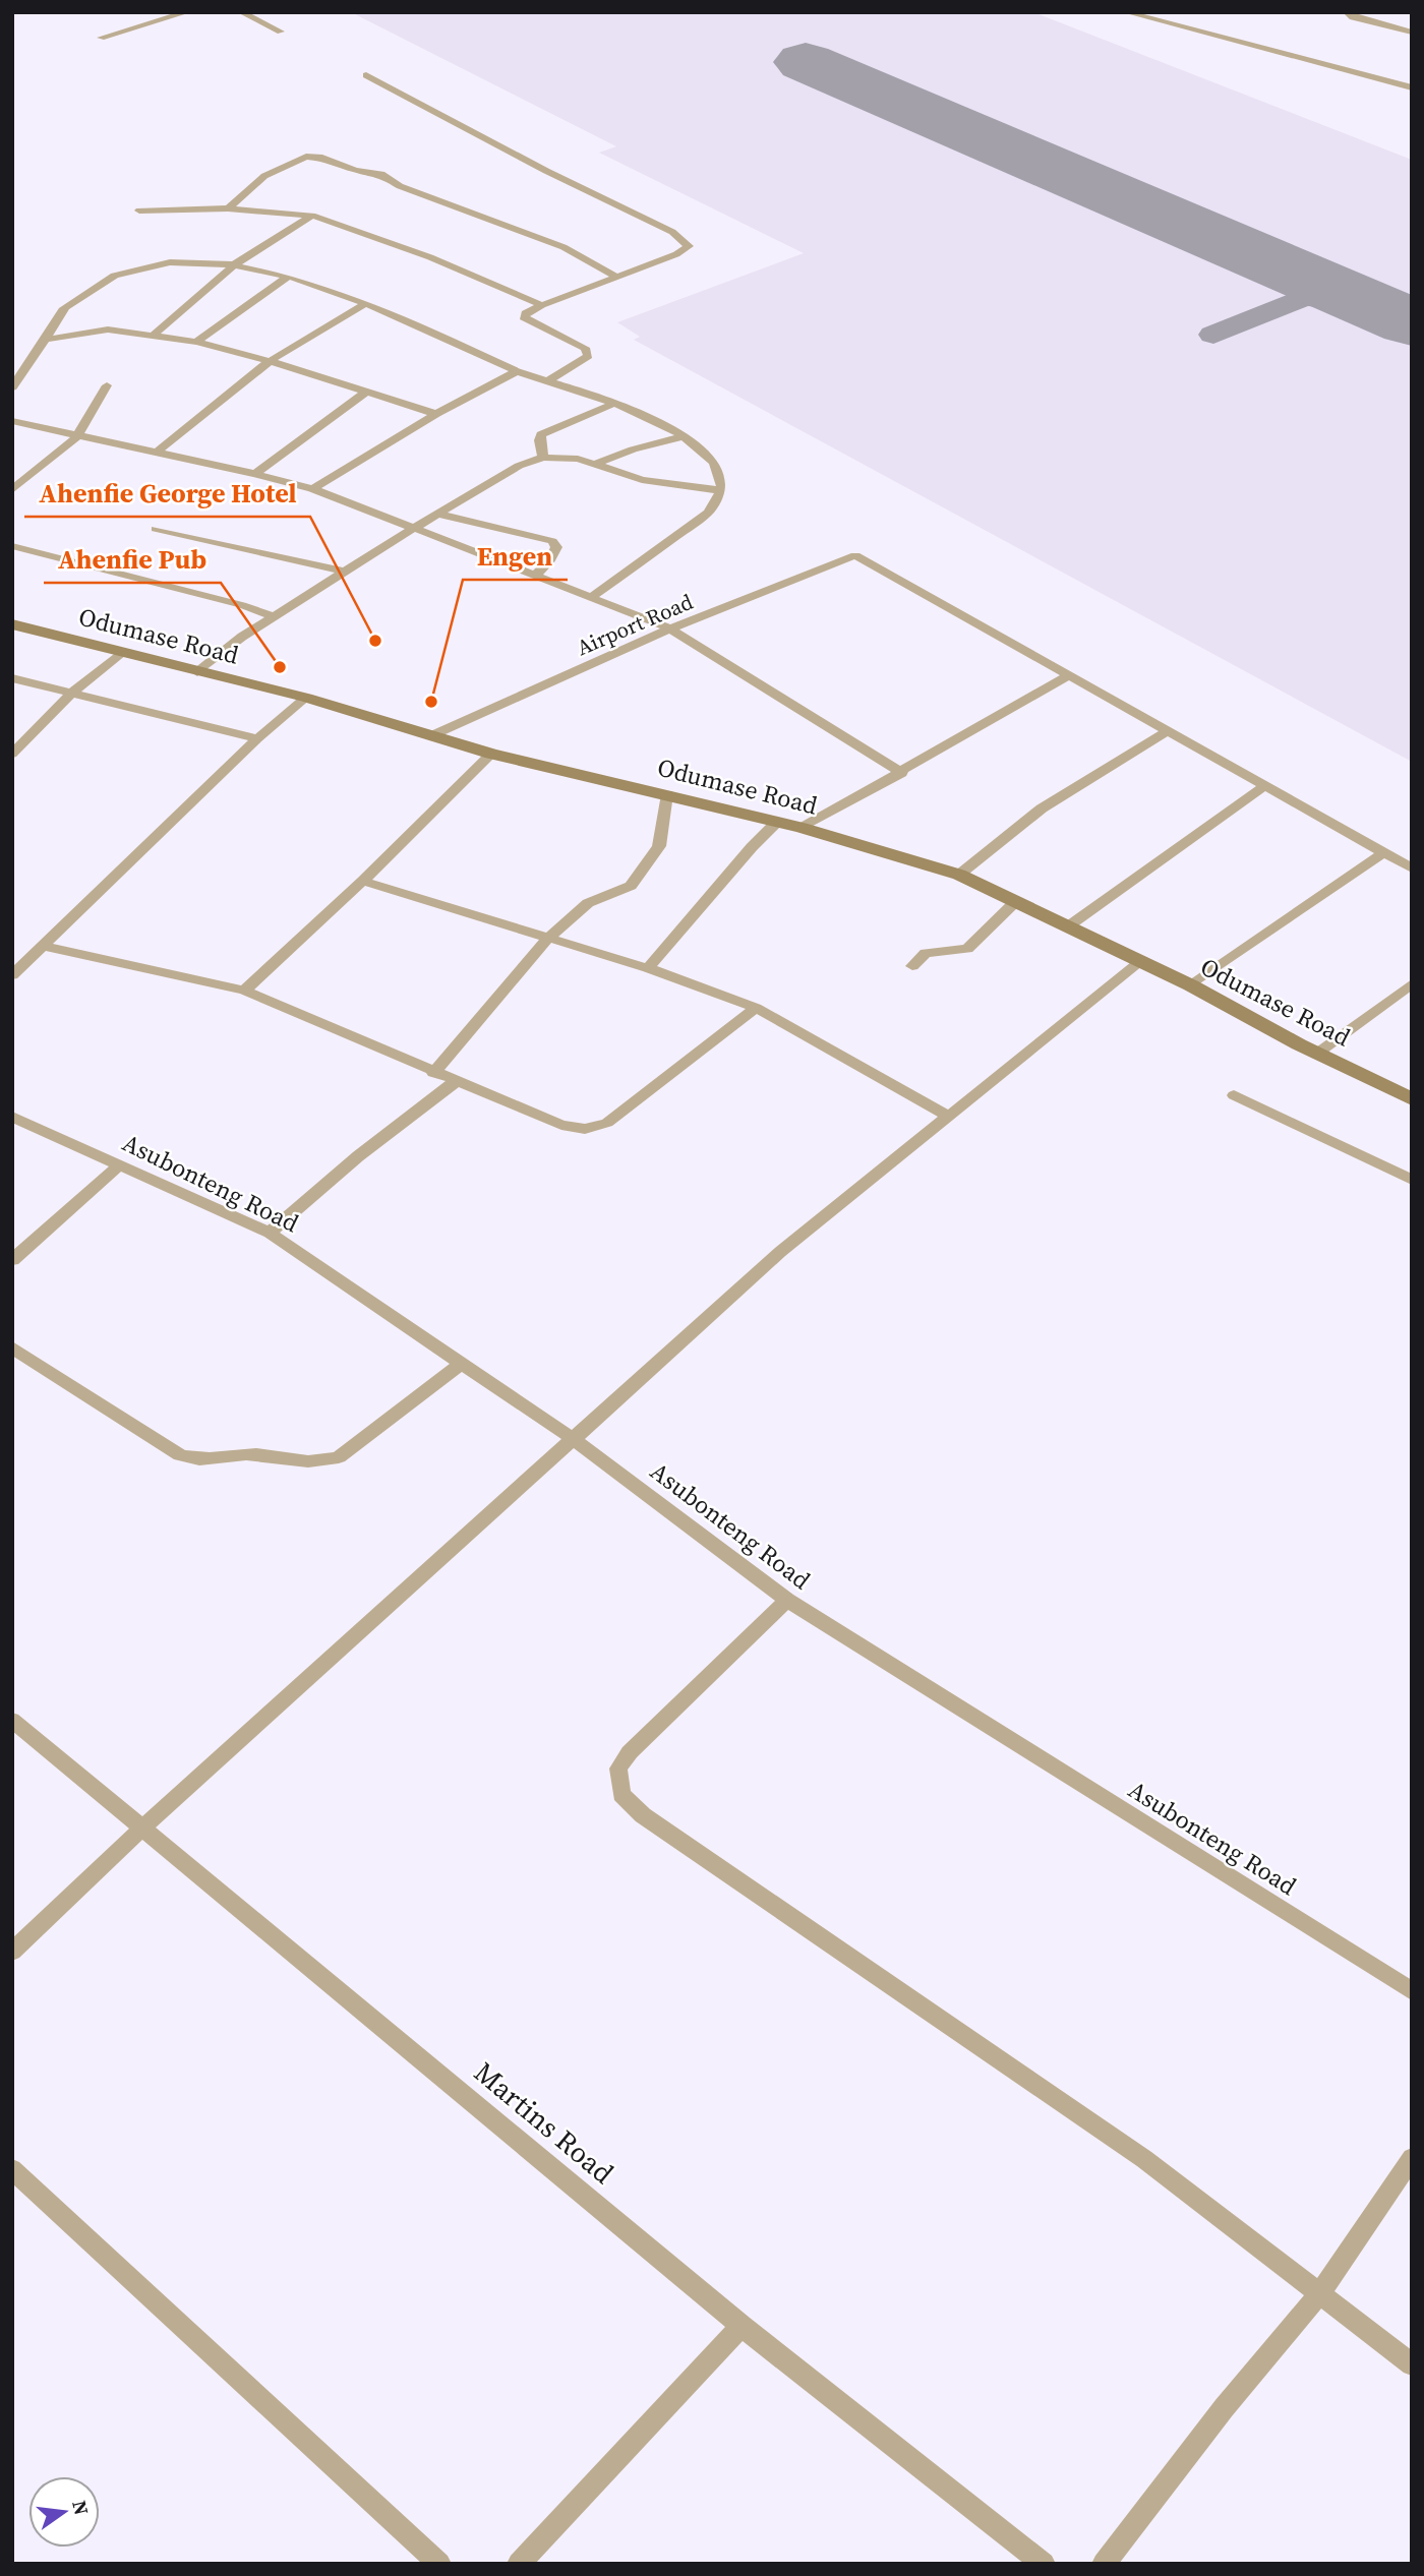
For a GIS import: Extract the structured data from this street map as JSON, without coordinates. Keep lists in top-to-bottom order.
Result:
{
  "streets": {
    "main road": ["Odumase Road"],
    "street": ["Airport Road", "Asubonteng Road", "Martins Road"]
  },
  "crossings": [
    ["Airport Road", "Odumase Road"]
  ],
  "places": ["Ahenfie George Hotel", "Ahenfie Pub", "Engen"],
  "north": "right"
}
